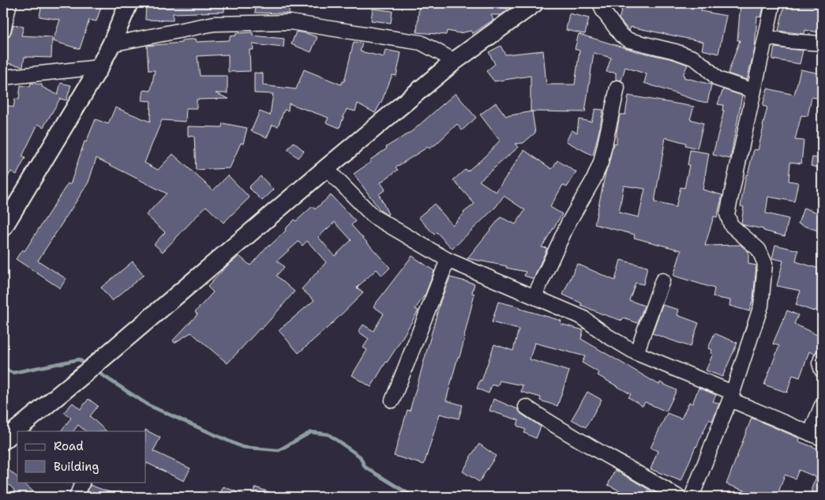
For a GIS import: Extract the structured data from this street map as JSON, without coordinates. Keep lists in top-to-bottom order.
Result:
{
  "legend": ["Road", "Building"]
}
